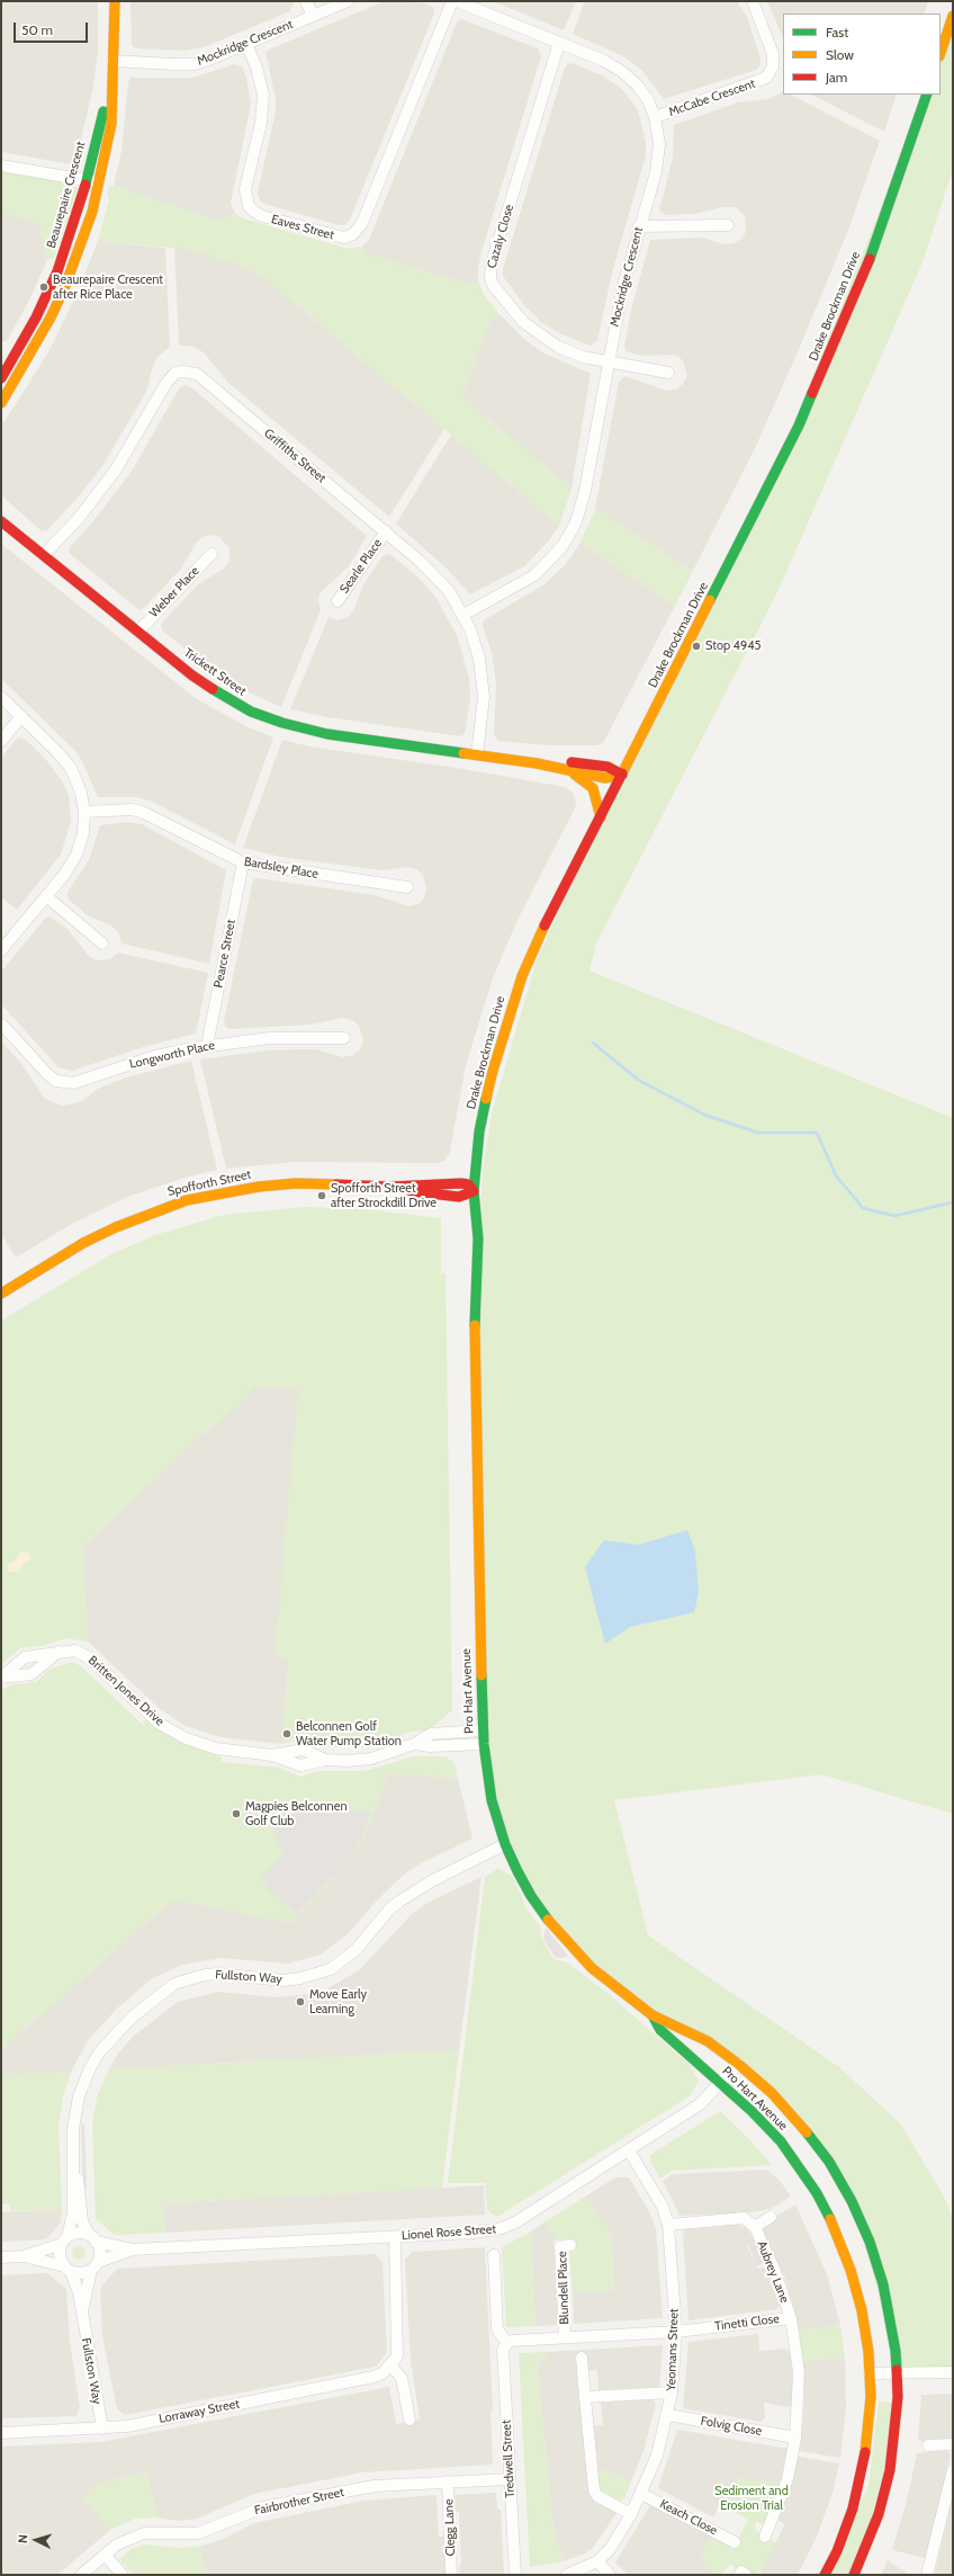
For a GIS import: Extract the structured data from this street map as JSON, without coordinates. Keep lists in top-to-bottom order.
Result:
{
  "streets": {
    "street": [
      "Mockridge Crescent",
      "McCabe Crescent",
      "Beaurepaire Crescent",
      "Eaves Street",
      "Cazaly Close",
      "Drake Brockman Drive",
      "Griffiths Street",
      "Searle Place",
      "Weber Place",
      "Trickett Street",
      "Bardsley Place",
      "Pearce Street",
      "Longworth Place",
      "Spofforth Street",
      "Britten Jones Drive",
      "Pro Hart Avenue",
      "Fullston Way",
      "Lionel Rose Street",
      "Aubrey Lane",
      "Blundell Place",
      "Tinetti Close",
      "Yeomans Street",
      "Lorraway Street",
      "Folvig Close",
      "Tredwell Street",
      "Fairbrother Street",
      "Keach Close",
      "Clegg Lane"
    ]
  },
  "crossings": [
    ["Mockridge Crescent", "McCabe Crescent"],
    ["Mockridge Crescent", "Beaurepaire Crescent"],
    ["Mockridge Crescent", "Eaves Street"],
    ["Mockridge Crescent", "Cazaly Close"],
    ["Mockridge Crescent", "Griffiths Street"],
    ["Drake Brockman Drive", "Trickett Street"],
    ["Drake Brockman Drive", "Spofforth Street"],
    ["Drake Brockman Drive", "Pro Hart Avenue"],
    ["Griffiths Street", "Searle Place"],
    ["Griffiths Street", "Trickett Street"],
    ["Weber Place", "Trickett Street"],
    ["Bardsley Place", "Pearce Street"],
    ["Pearce Street", "Longworth Place"],
    ["Spofforth Street", "Pro Hart Avenue"],
    ["Britten Jones Drive", "Pro Hart Avenue"],
    ["Pro Hart Avenue", "Fullston Way"],
    ["Pro Hart Avenue", "Lionel Rose Street"],
    ["Fullston Way", "Lionel Rose Street"],
    ["Fullston Way", "Lorraway Street"],
    ["Lionel Rose Street", "Yeomans Street"],
    ["Aubrey Lane", "Tinetti Close"],
    ["Aubrey Lane", "Yeomans Street"],
    ["Tinetti Close", "Yeomans Street"],
    ["Tinetti Close", "Folvig Close"],
    ["Yeomans Street", "Folvig Close"],
    ["Yeomans Street", "Keach Close"],
    ["Tredwell Street", "Fairbrother Street"],
    ["Fairbrother Street", "Clegg Lane"]
  ],
  "parks": ["Sediment and Erosion Trial"],
  "places": [
    "Beaurepaire Crescent after Rice Place",
    "Stop 4945",
    "Spofforth Street after Strockdill Drive",
    "Belconnen Golf Water Pump Station",
    "Magpies Belconnen Golf Club",
    "Move Early Learning"
  ],
  "legend": ["Fast", "Slow", "Jam"],
  "scale_bar": "50 m",
  "north": "left"
}
